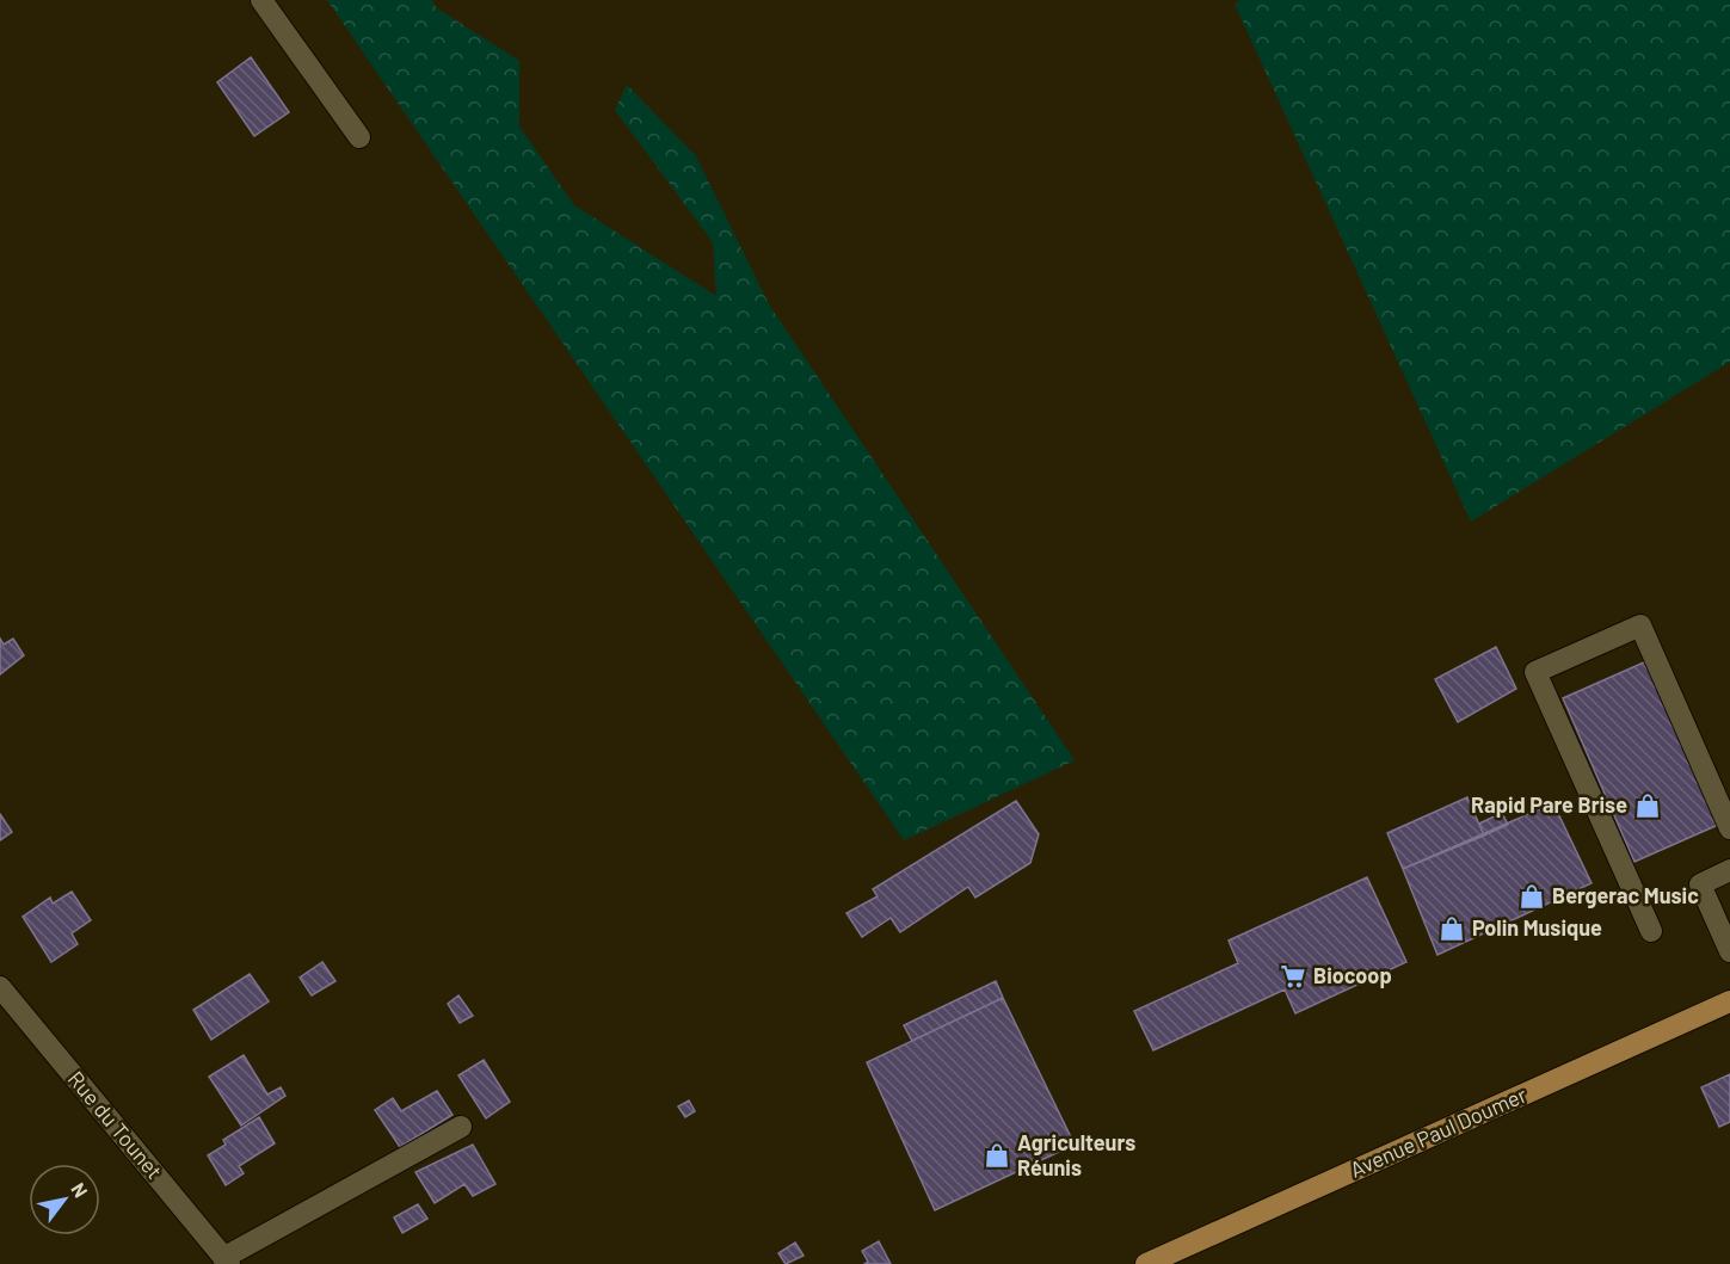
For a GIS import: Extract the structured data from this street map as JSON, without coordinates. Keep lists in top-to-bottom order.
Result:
{
  "streets": {
    "main road": ["Avenue Paul Doumer"],
    "street": ["Rue du Tounet"]
  },
  "places": {
    "shop": [
      "Rapid Pare Brise",
      "Bergerac Music",
      "Polin Musique",
      "Agriculteurs Réunis"
    ],
    "supermarket": ["Biocoop"]
  },
  "north": "top right"
}
